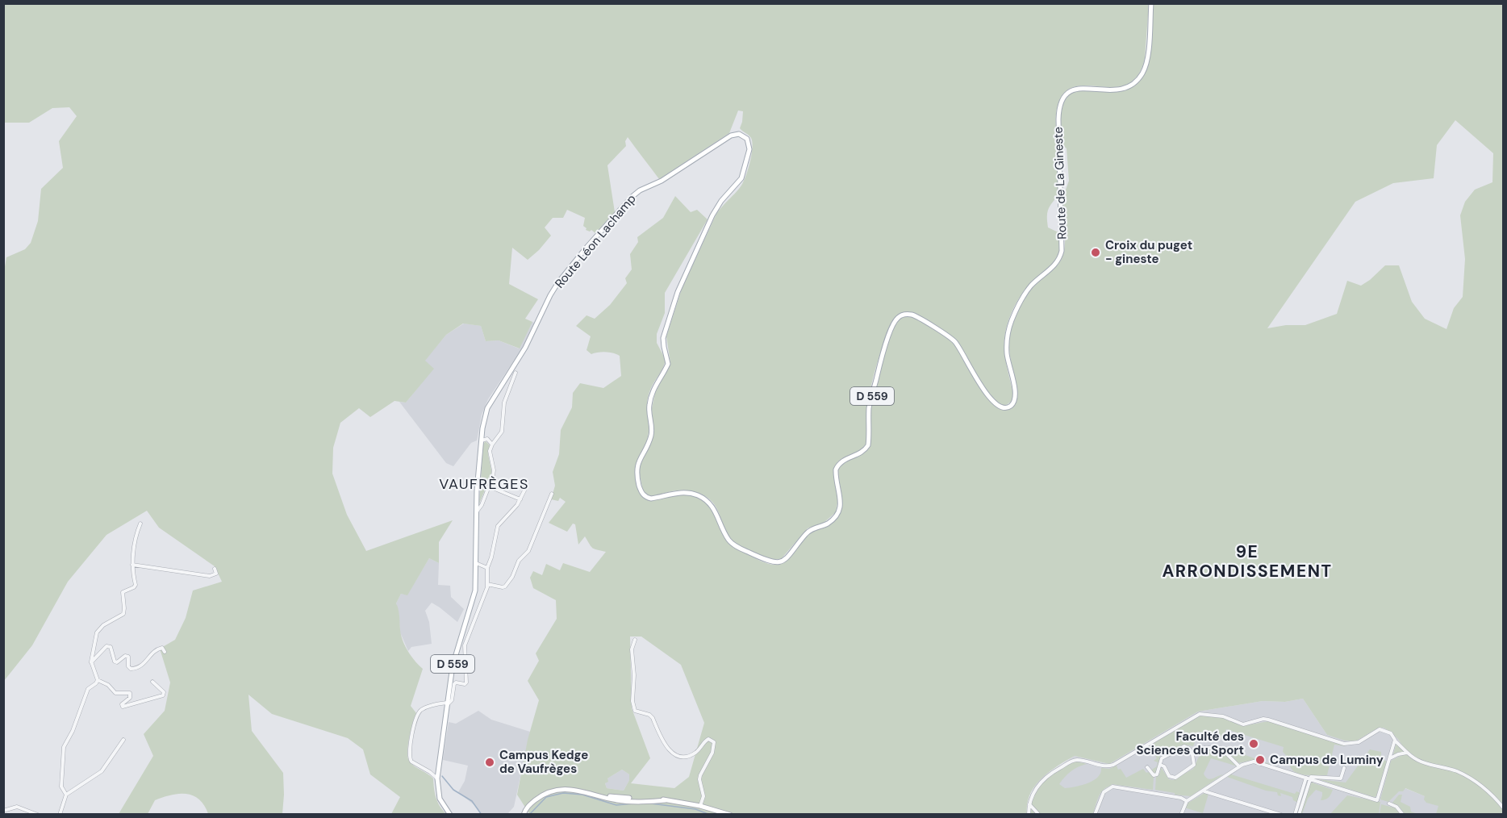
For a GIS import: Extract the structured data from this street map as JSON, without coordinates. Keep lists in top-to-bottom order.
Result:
{
  "streets": {
    "main road": ["Route de La Gineste", "Route Léon Lachamp", "D 559"]
  },
  "crossings": [
    ["Route de La Gineste", "Route Léon Lachamp"]
  ],
  "districts": ["VAUFRÈGES", "9E ARRONDISSEMENT"],
  "places": [
    "Croix du puget - gineste",
    "Faculté des Sciences du Sport",
    "Campus de Luminy",
    "Campus Kedge de Vaufrèges"
  ]
}
